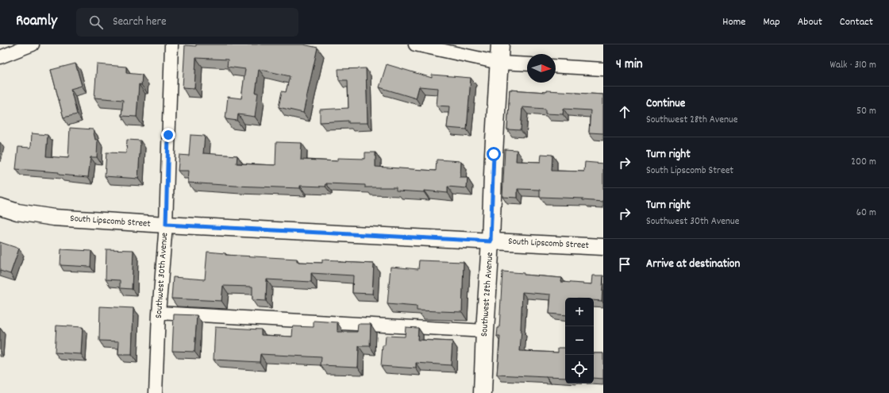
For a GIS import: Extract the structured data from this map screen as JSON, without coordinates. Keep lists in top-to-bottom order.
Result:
{
  "streets": {
    "main road": ["Southwest 28th Avenue"],
    "street": ["South Lipscomb Street", "Southwest 30th Avenue"]
  },
  "crossings": [
    ["South Lipscomb Street", "Southwest 30th Avenue"],
    ["South Lipscomb Street", "Southwest 28th Avenue"]
  ],
  "north": "right",
  "page": {
    "header": "Roamly",
    "search": "Search here",
    "nav": [
      "Home",
      "Map",
      "About",
      "Contact"
    ],
    "heading": ["4 min", "Walk · 310 m"],
    "list": [
      ["Continue", "Southwest 28th Avenue", "50 m"],
      ["Turn right", "South Lipscomb Street", "200 m"],
      ["Turn right", "Southwest 30th Avenue", "60 m"],
      "Arrive at destination"
    ],
    "map_buttons": ["+", "−"]
  }
}
